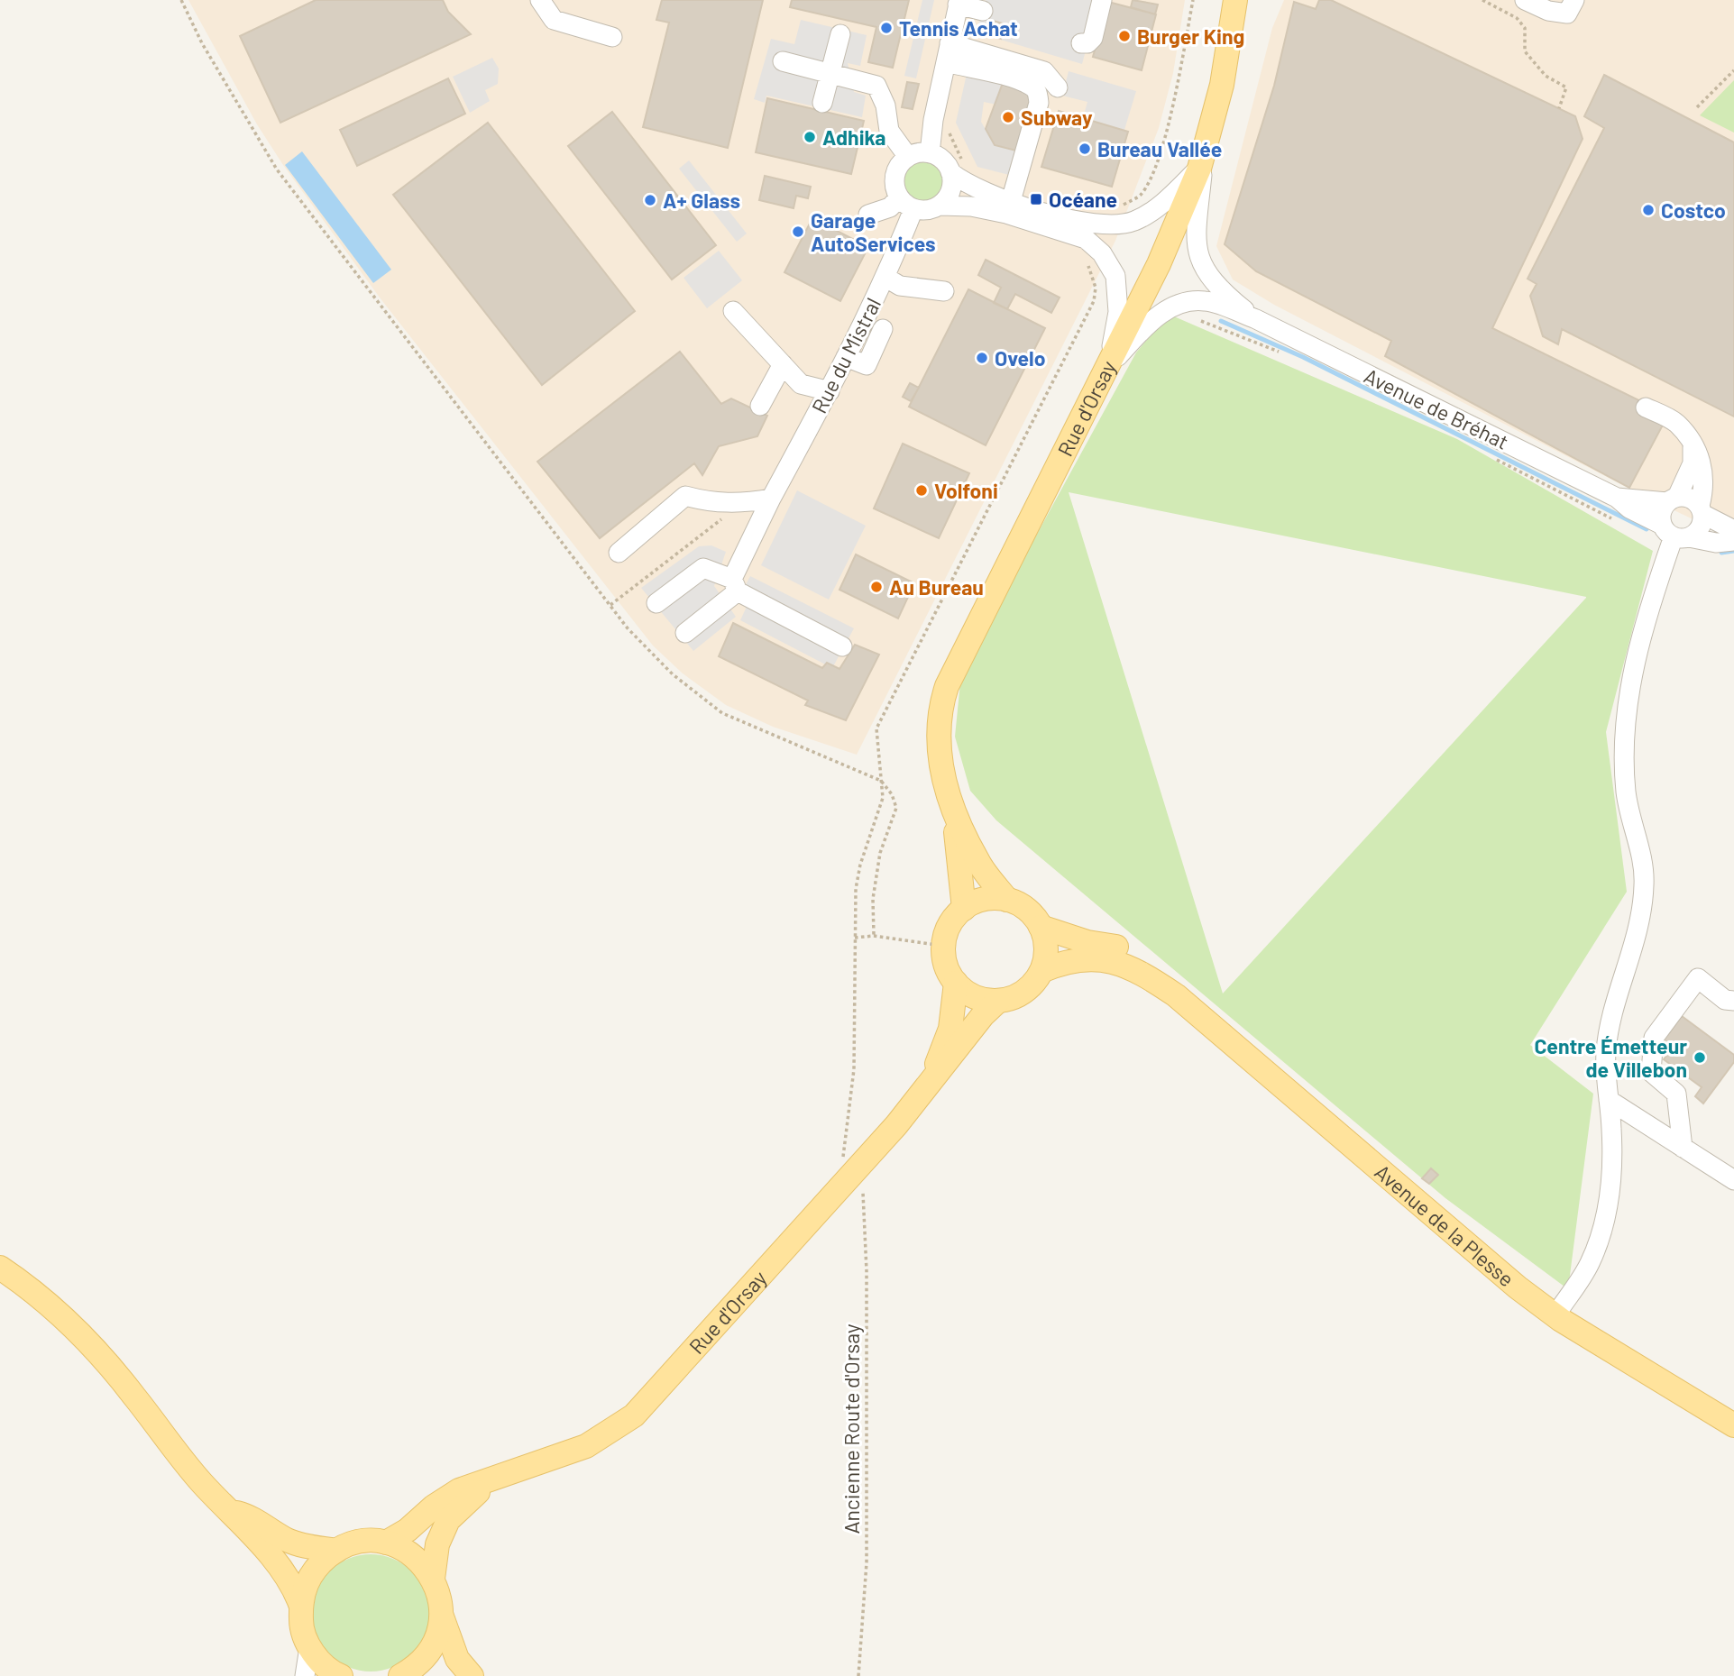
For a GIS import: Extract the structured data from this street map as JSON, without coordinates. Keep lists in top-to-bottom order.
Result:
{
  "streets": {
    "main road": ["Rue d'Orsay", "Avenue de la Plesse"],
    "street": ["Rue du Mistral", "Avenue de Bréhat"],
    "path": ["Ancienne Route d'Orsay"]
  },
  "crossings": [
    ["Rue d'Orsay", "Avenue de Bréhat"],
    ["Rue d'Orsay", "Avenue de la Plesse"]
  ],
  "places": {
    "other": [
      "Tennis Achat",
      "Burger King",
      "Subway",
      "Adhika",
      "Bureau Vallée",
      "A+ Glass",
      "Costco",
      "Garage AutoServices",
      "Ovelo",
      "Volfoni",
      "Au Bureau",
      "Centre Émetteur de Villebon"
    ],
    "transit": ["Océane"]
  }
}
